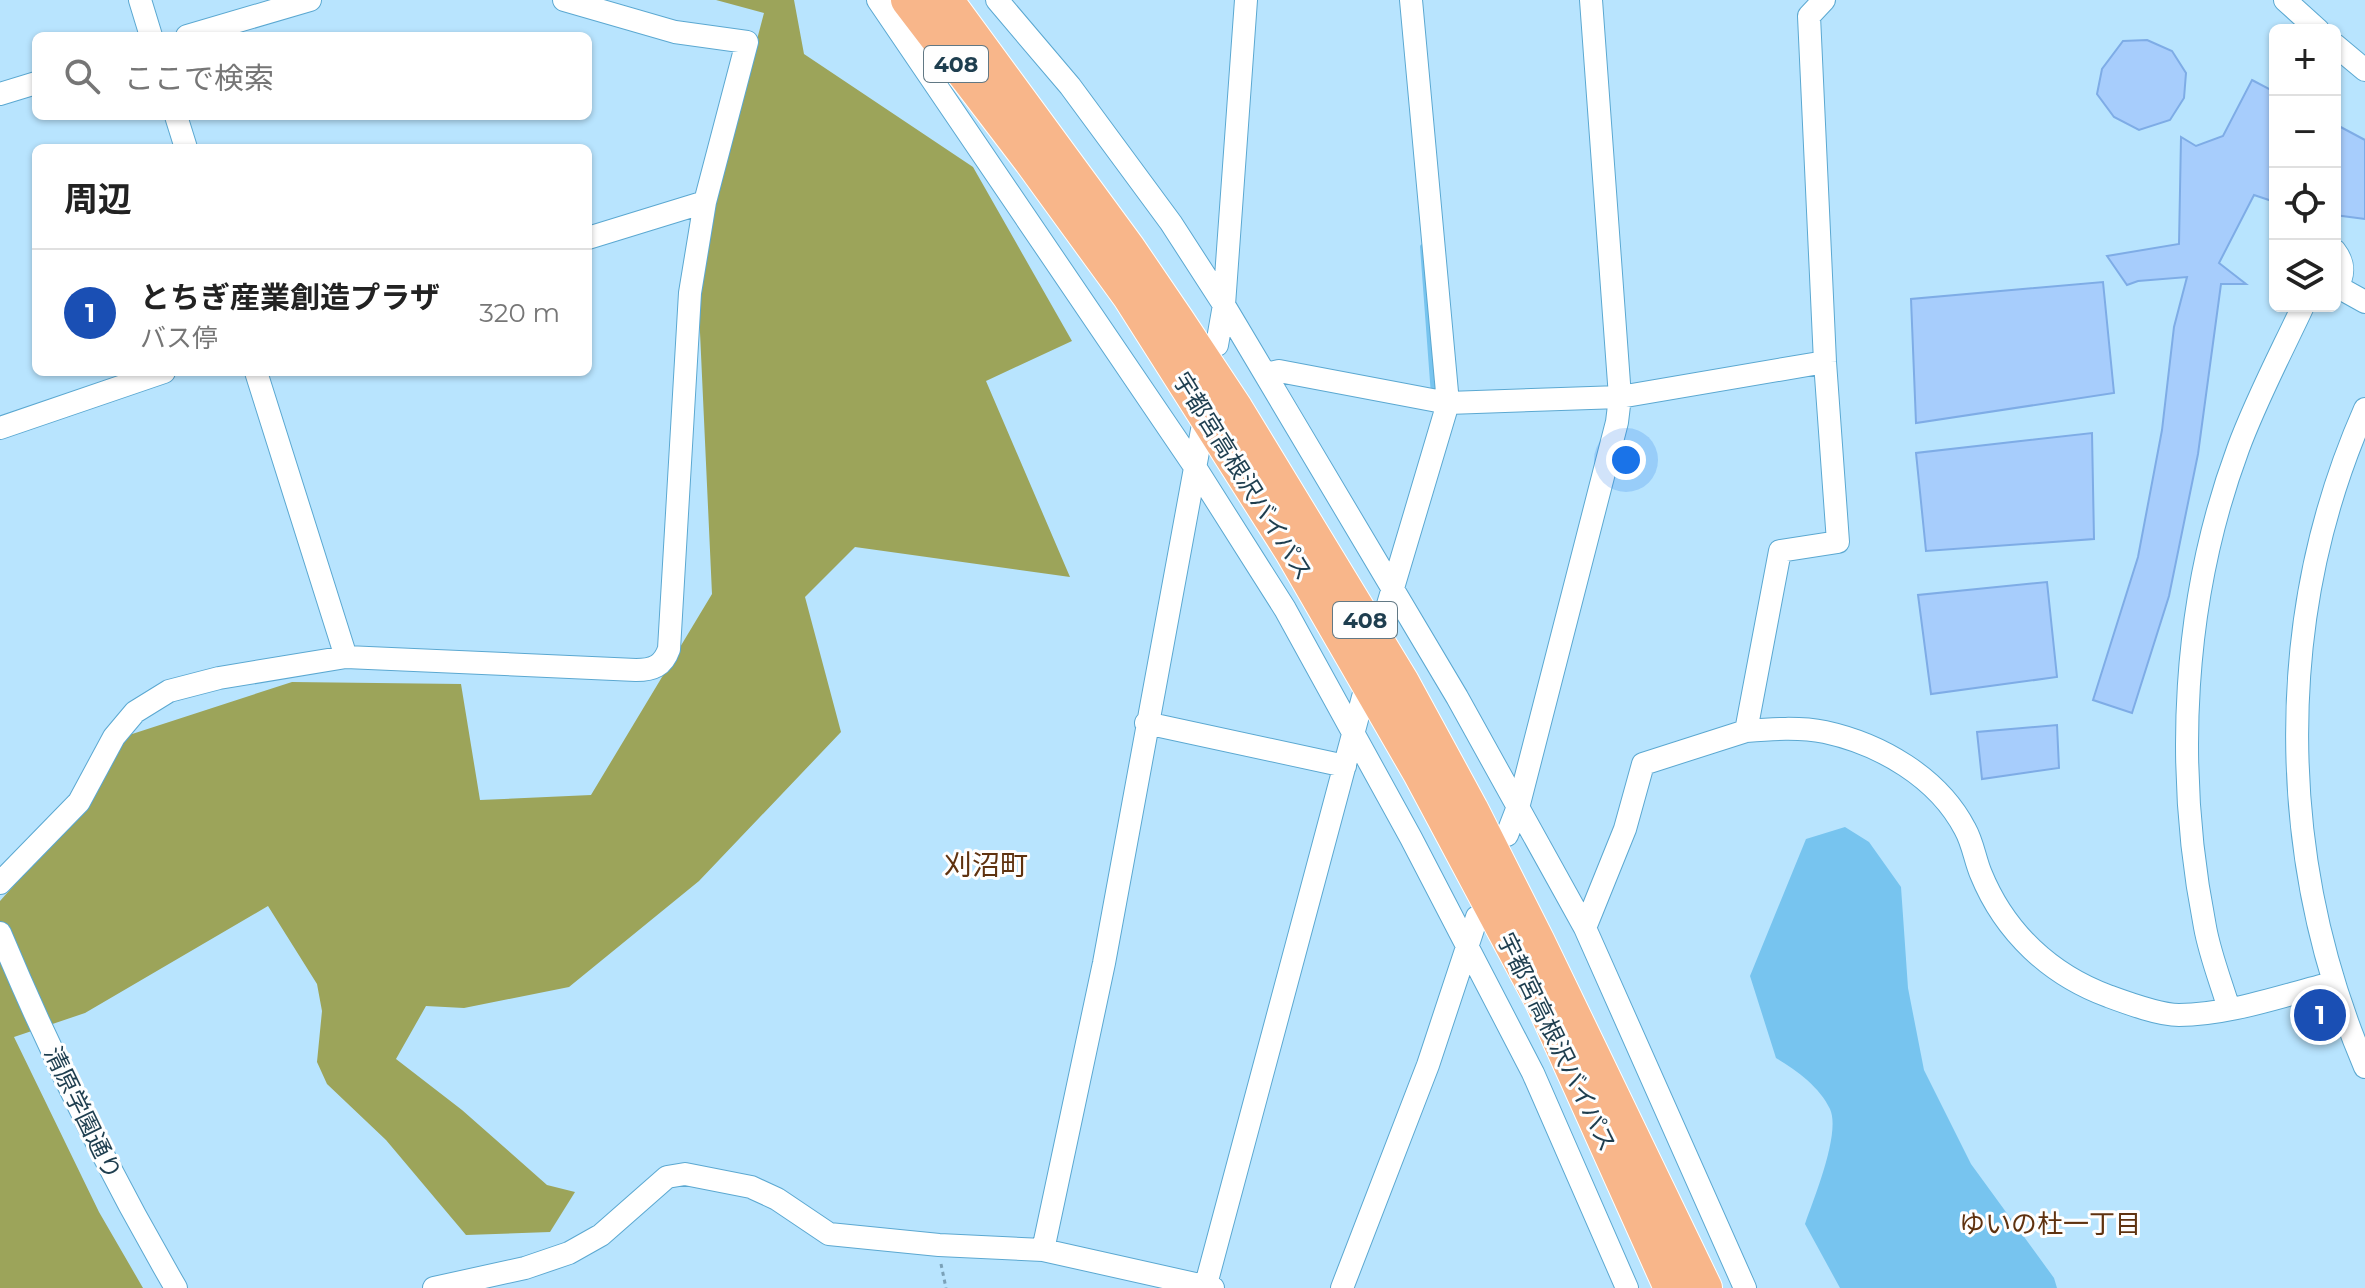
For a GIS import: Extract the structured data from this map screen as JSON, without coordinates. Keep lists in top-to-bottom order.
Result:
{
  "streets": {
    "highway": ["408", "宇都宮高根沢バイパス"],
    "street": ["清原学園通り"]
  },
  "districts": ["刈沼町", "ゆいの杜一丁目"],
  "page": {
    "map_buttons": ["+", "−"],
    "search": "ここで検索",
    "heading": "周辺",
    "list": [
      {
        "mark": "1",
        "name": "とちぎ産業創造プラザ",
        "note": "バス停",
        "value": "320 m"
      }
    ],
    "pins": "1"
  }
}
